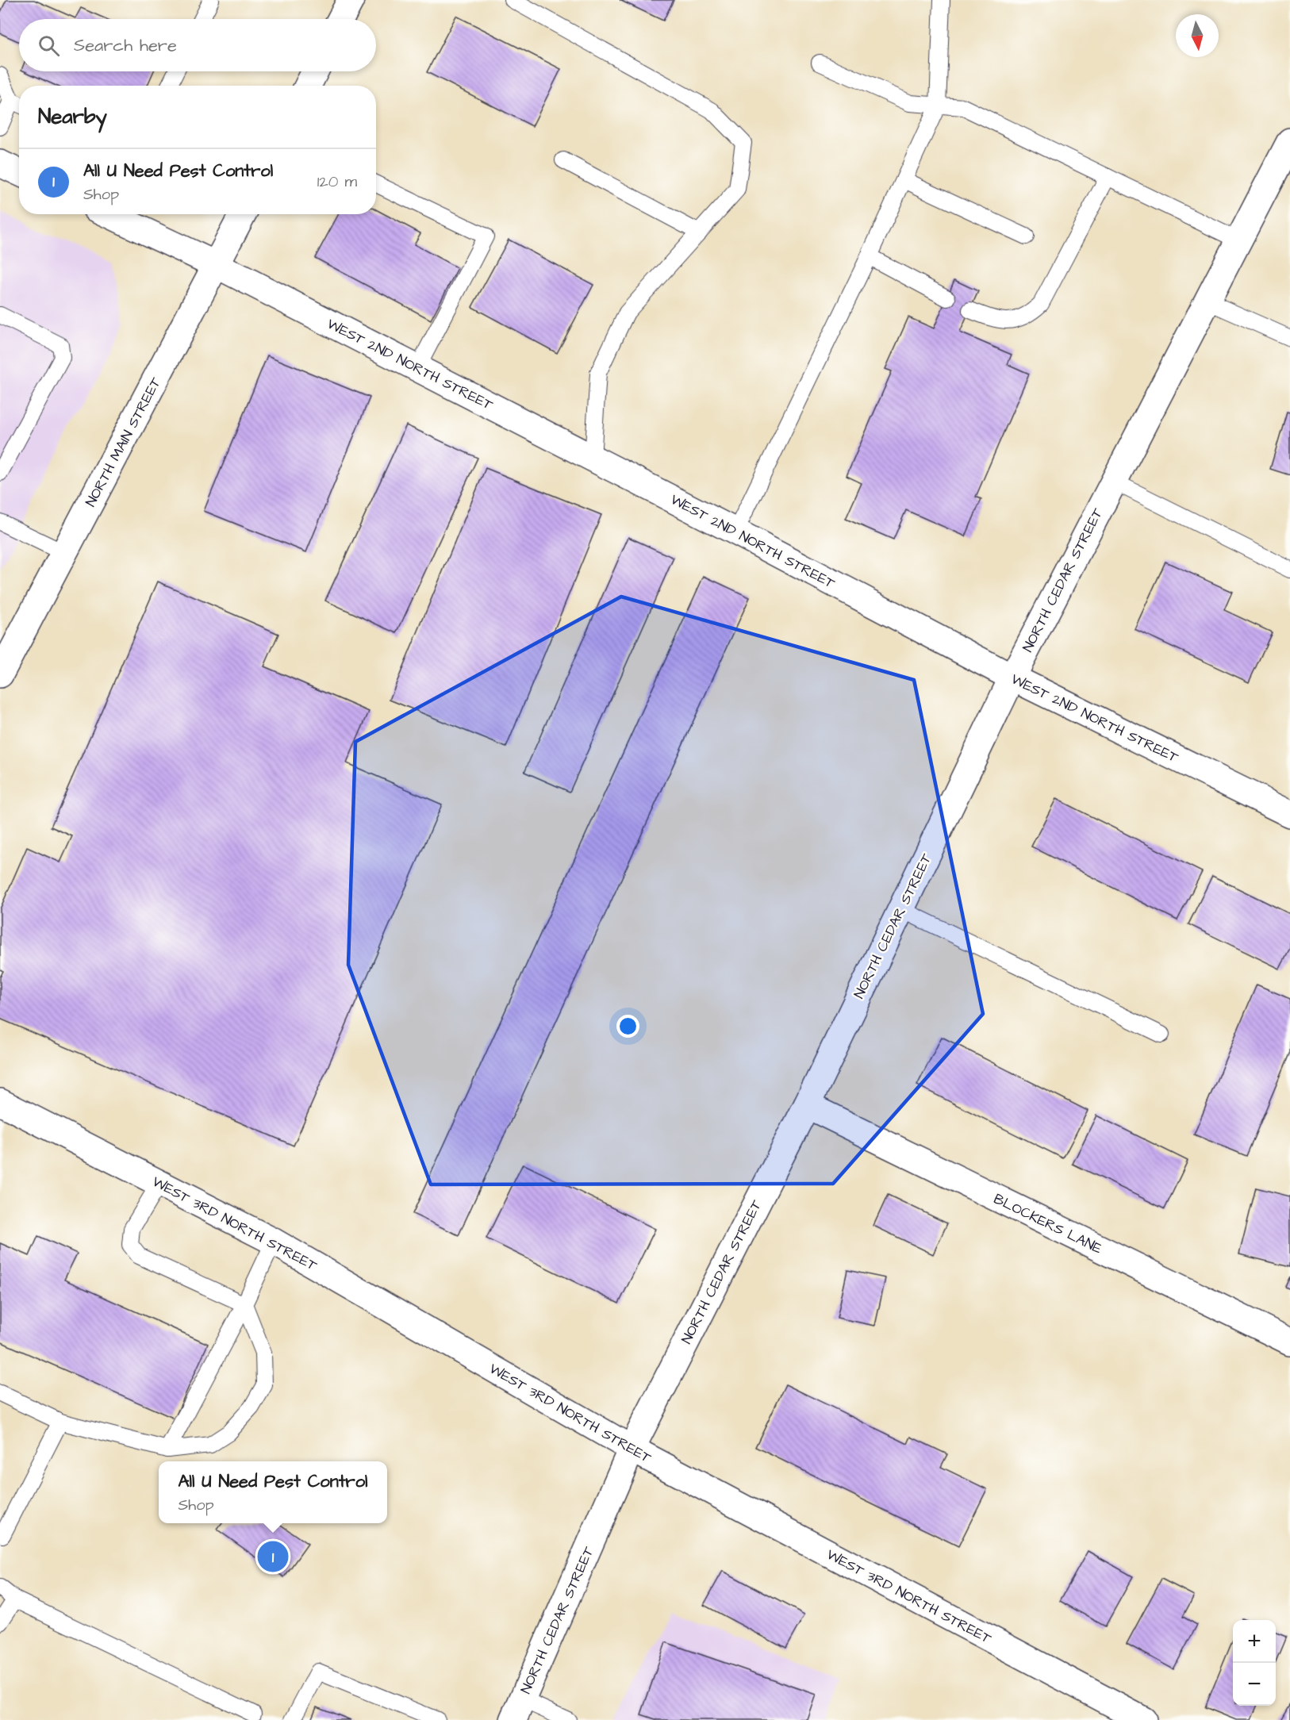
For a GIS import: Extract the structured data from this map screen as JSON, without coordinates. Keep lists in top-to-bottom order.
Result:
{
  "streets": {
    "street": [
      "WEST 2ND NORTH STREET",
      "NORTH MAIN STREET",
      "NORTH CEDAR STREET",
      "WEST 3RD NORTH STREET",
      "BLOCKERS LANE"
    ]
  },
  "crossings": [
    ["WEST 2ND NORTH STREET", "NORTH MAIN STREET"],
    ["WEST 2ND NORTH STREET", "NORTH CEDAR STREET"],
    ["NORTH CEDAR STREET", "WEST 3RD NORTH STREET"],
    ["NORTH CEDAR STREET", "BLOCKERS LANE"]
  ],
  "north": "bottom",
  "page": {
    "search": "Search here",
    "heading": "Nearby",
    "list": [
      {
        "mark": "1",
        "name": "All U Need Pest Control",
        "note": "Shop",
        "value": "120 m"
      }
    ],
    "popup": ["All U Need Pest Control", "Shop"],
    "pins": "1",
    "map_buttons": ["+", "−"]
  }
}
